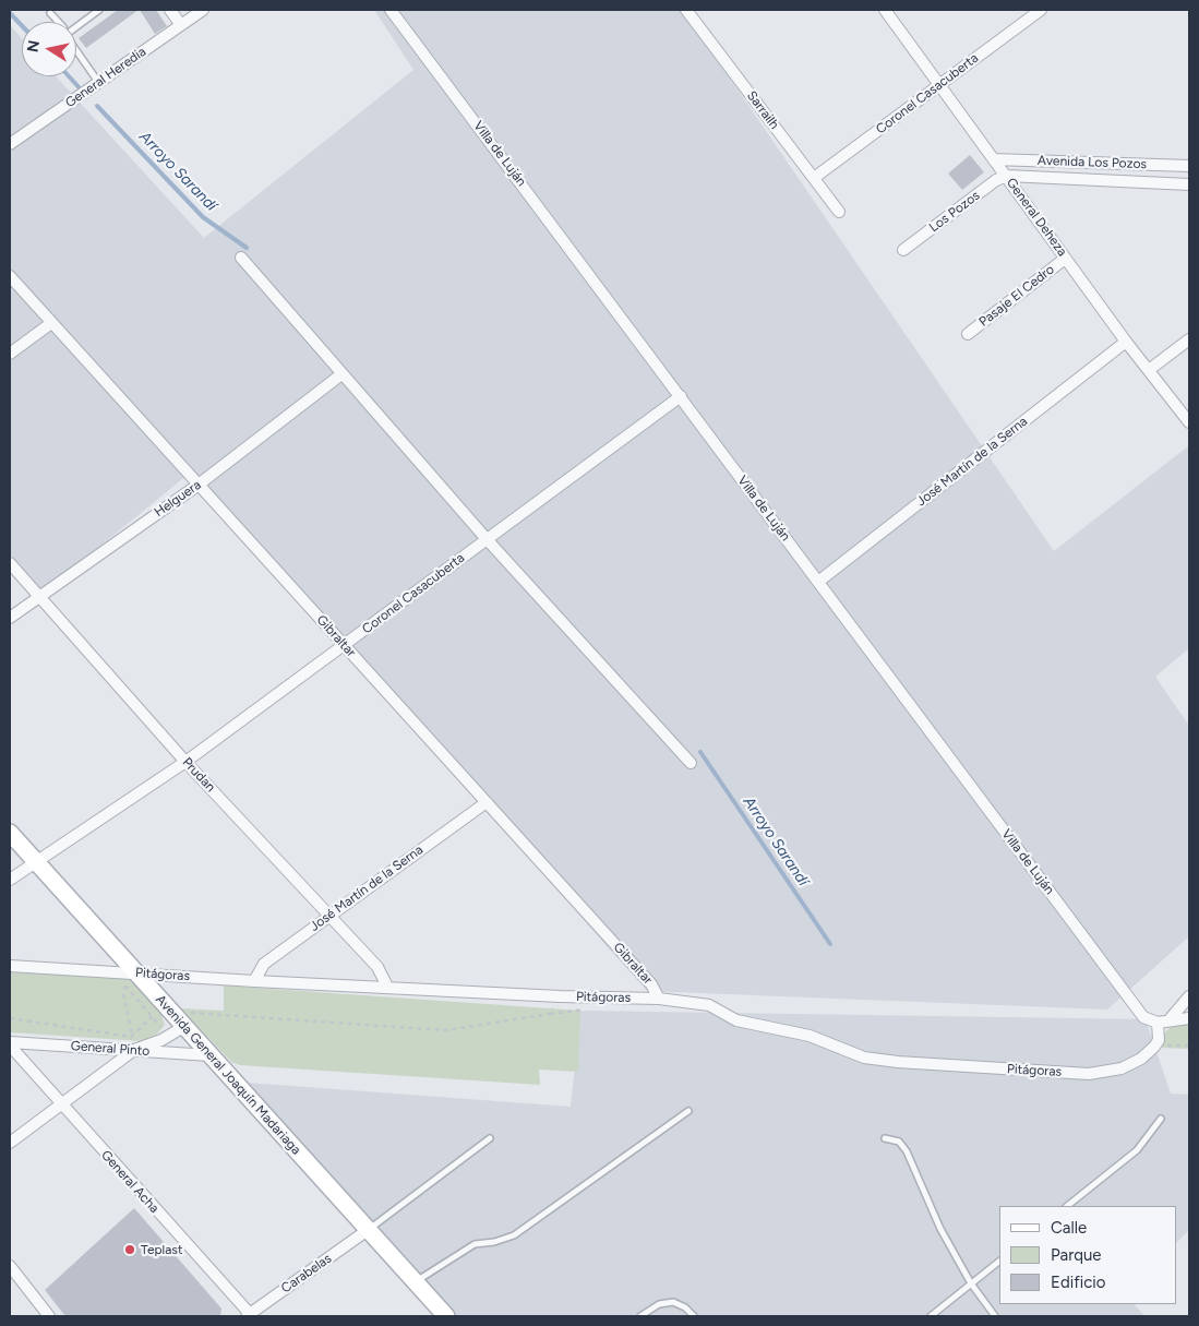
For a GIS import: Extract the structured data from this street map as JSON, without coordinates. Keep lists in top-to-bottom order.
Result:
{
  "streets": {
    "main road": ["Avenida General Joaquín Madariaga"],
    "street": [
      "General Heredia",
      "Coronel Casacuberta",
      "Sarrailh",
      "Villa de Luján",
      "Avenida Los Pozos",
      "Los Pozos",
      "General Deheza",
      "Pasaje El Cedro",
      "José Martín de la Serna",
      "Helguera",
      "Gibraltar",
      "Prudan",
      "Pitágoras",
      "General Pinto",
      "General Acha",
      "Carabelas"
    ]
  },
  "crossings": [
    ["Coronel Casacuberta", "Sarrailh"],
    ["Coronel Casacuberta", "Villa de Luján"],
    ["Coronel Casacuberta", "General Deheza"],
    ["Coronel Casacuberta", "Gibraltar"],
    ["Coronel Casacuberta", "Prudan"],
    ["Coronel Casacuberta", "Avenida General Joaquín Madariaga"],
    ["Villa de Luján", "José Martín de la Serna"],
    ["Villa de Luján", "Pitágoras"],
    ["Avenida Los Pozos", "Los Pozos"],
    ["Avenida Los Pozos", "General Deheza"],
    ["Los Pozos", "General Deheza"],
    ["General Deheza", "Pasaje El Cedro"],
    ["General Deheza", "José Martín de la Serna"],
    ["José Martín de la Serna", "Gibraltar"],
    ["José Martín de la Serna", "Prudan"],
    ["José Martín de la Serna", "Pitágoras"],
    ["Helguera", "Gibraltar"],
    ["Helguera", "Prudan"],
    ["Gibraltar", "Pitágoras"],
    ["Prudan", "Pitágoras"],
    ["Pitágoras", "Avenida General Joaquín Madariaga"],
    ["General Pinto", "Avenida General Joaquín Madariaga"],
    ["General Pinto", "General Acha"],
    ["Avenida General Joaquín Madariaga", "Carabelas"],
    ["General Acha", "Carabelas"]
  ],
  "water": ["Arroyo Sarandí"],
  "places": ["Teplast"],
  "legend": ["Calle", "Parque", "Edificio"],
  "north": "left"
}
